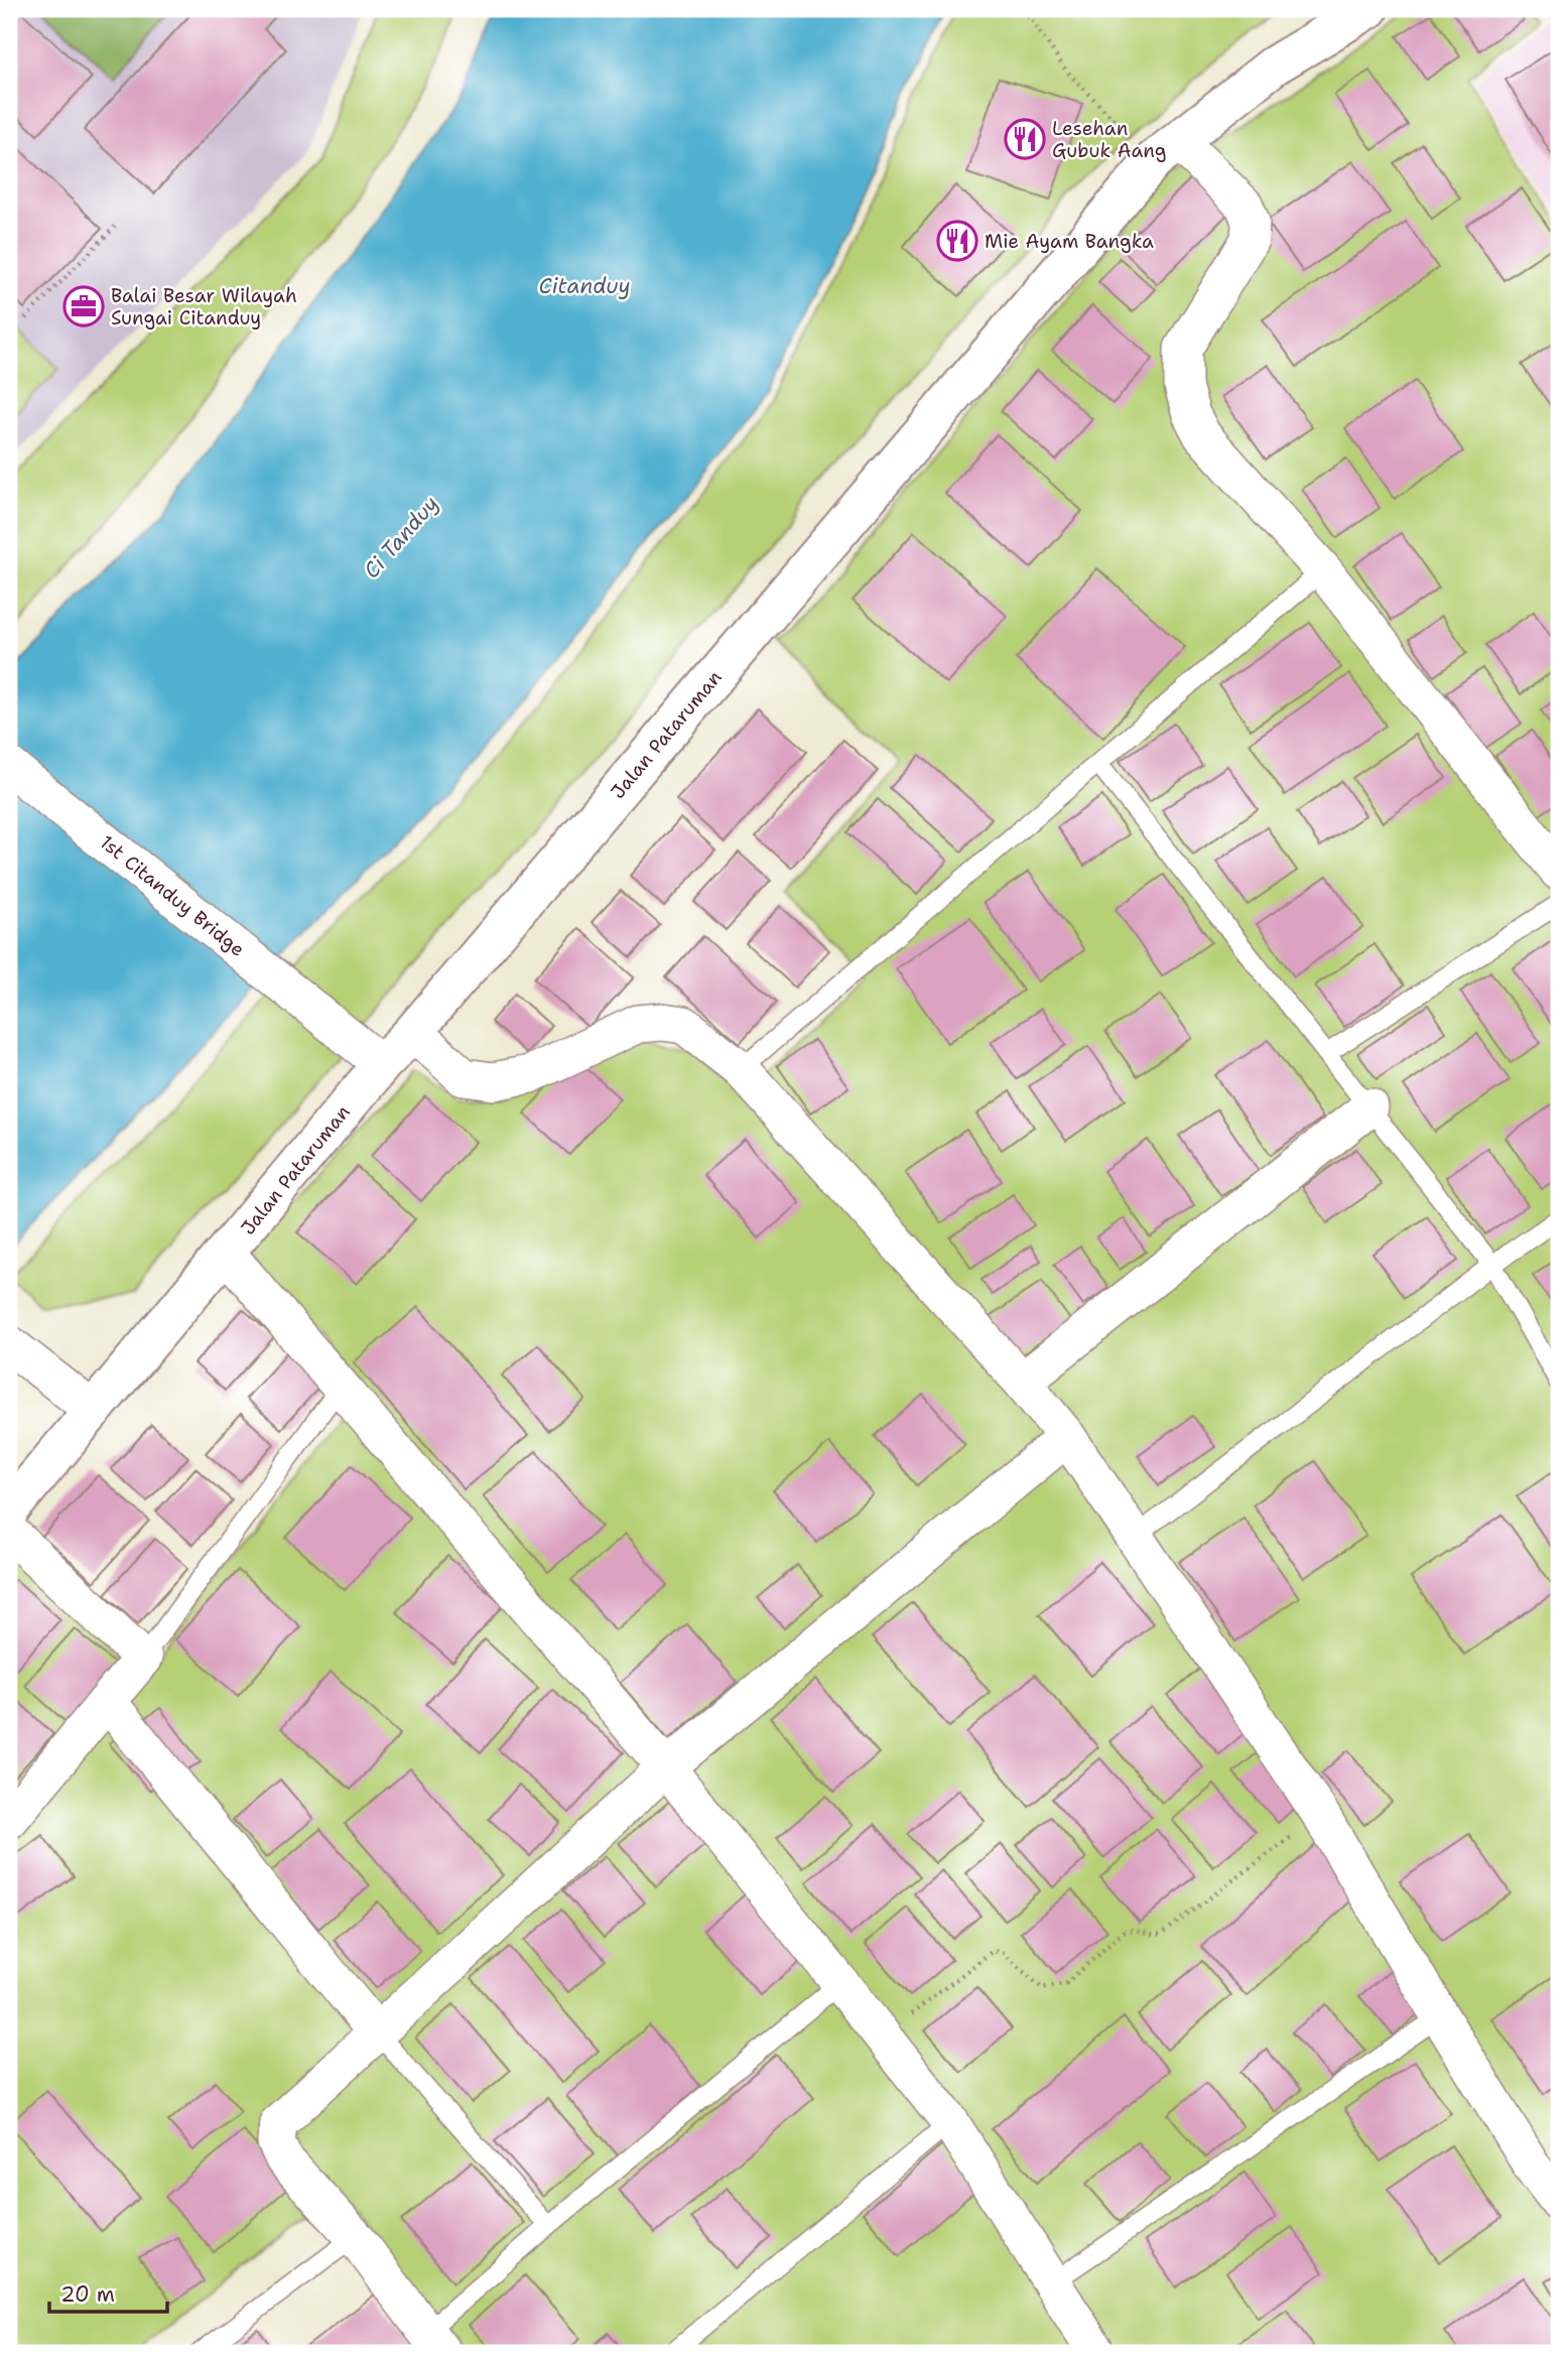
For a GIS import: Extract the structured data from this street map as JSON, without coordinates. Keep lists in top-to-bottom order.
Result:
{
  "streets": {
    "street": ["Jalan Pataruman", "1st Citanduy Bridge"]
  },
  "crossings": [
    ["Jalan Pataruman", "1st Citanduy Bridge"]
  ],
  "water": ["Citanduy", "Ci Tanduy"],
  "places": {
    "restaurant": ["Lesehan Gubuk Aang", "Mie Ayam Bangka"],
    "office": ["Balai Besar Wilayah Sungai Citanduy"]
  },
  "scale_bar": "20 m"
}
